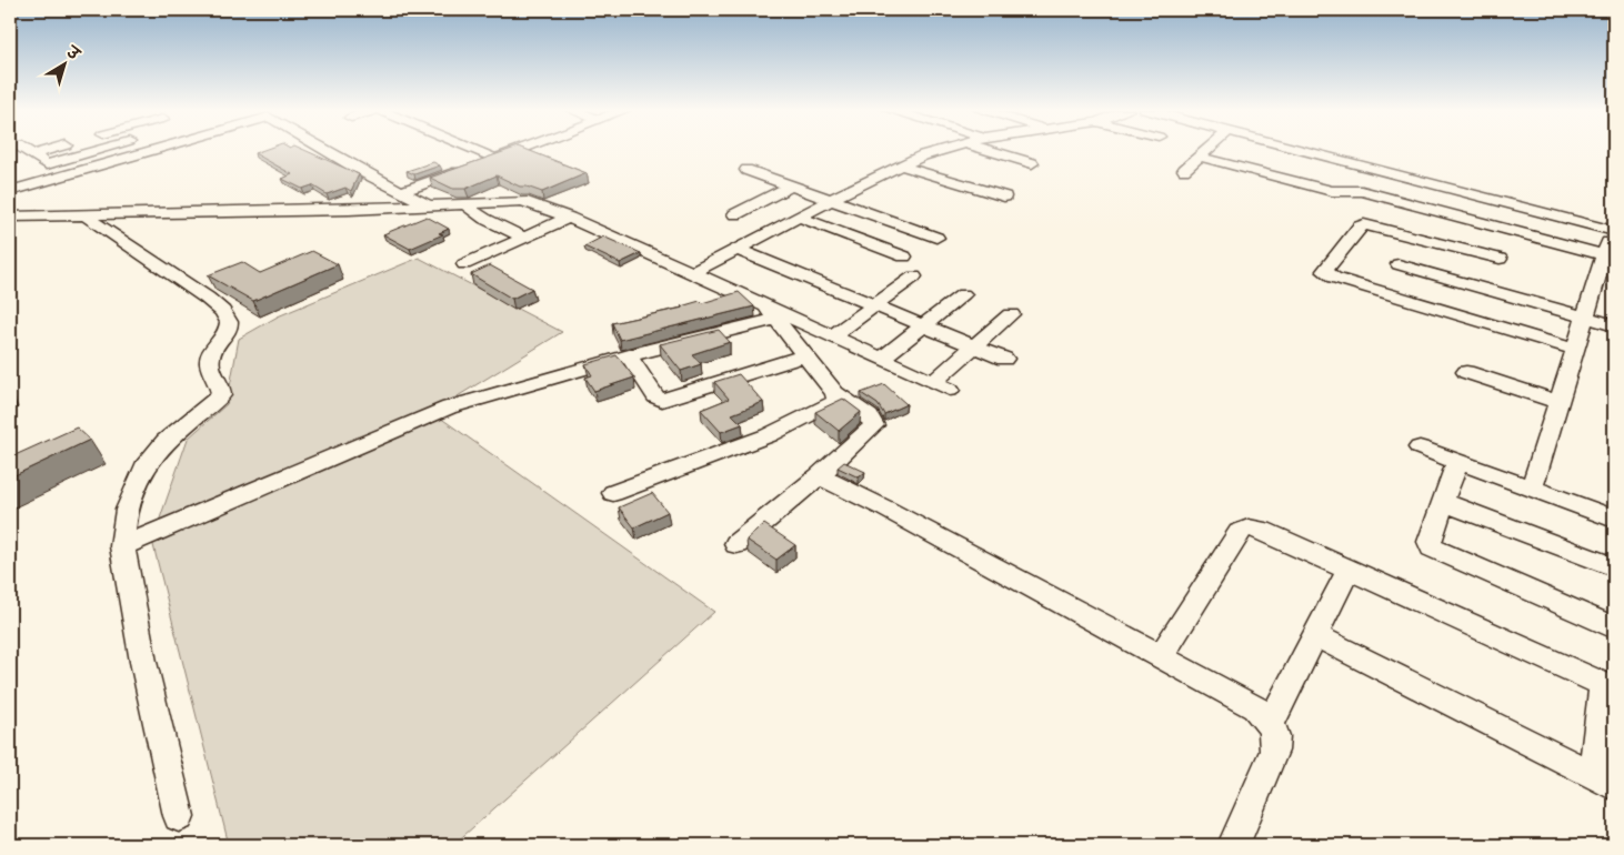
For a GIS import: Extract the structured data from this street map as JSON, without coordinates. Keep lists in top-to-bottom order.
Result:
{
  "north": "top right"
}
